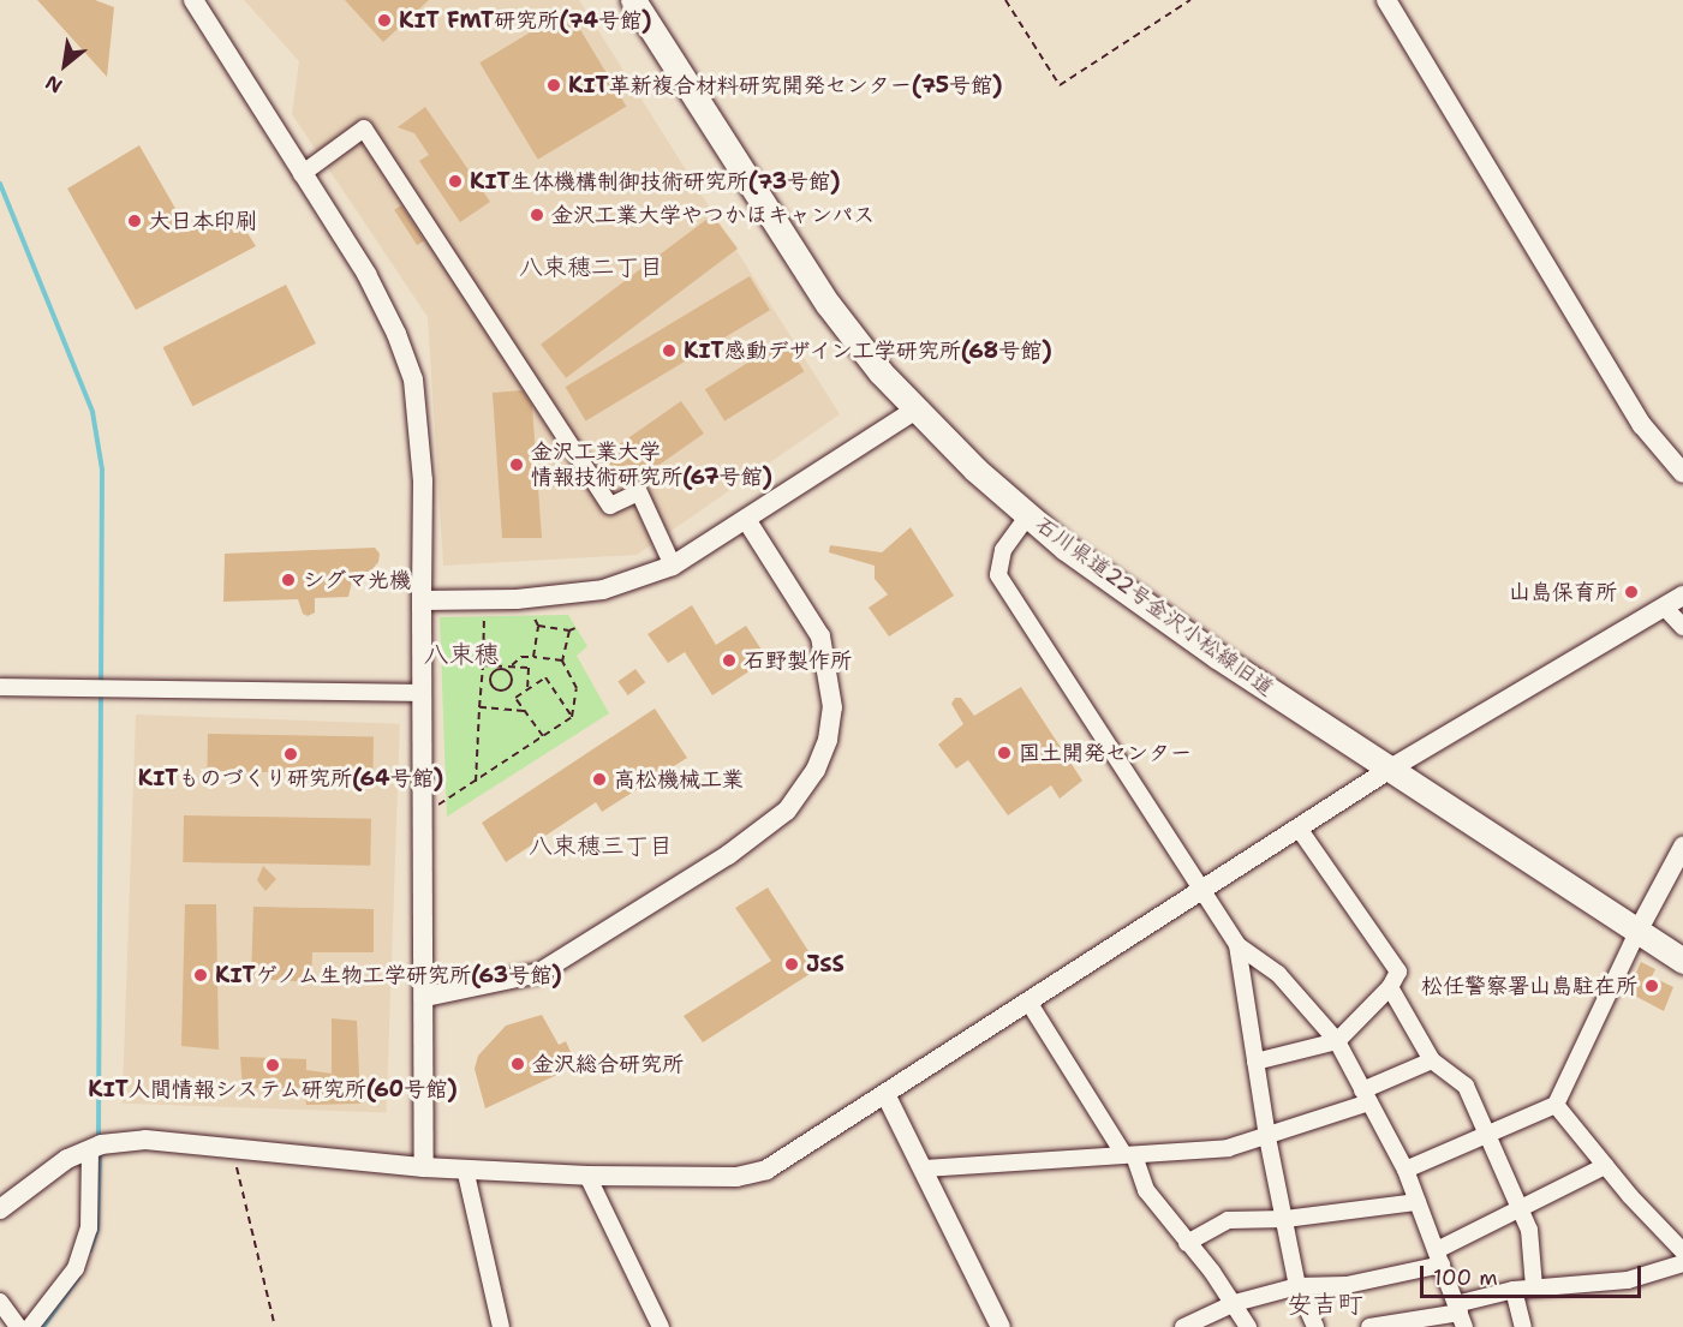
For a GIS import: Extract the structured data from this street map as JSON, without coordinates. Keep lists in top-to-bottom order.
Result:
{
  "streets": {
    "main road": ["石川県道22号金沢小松線旧道"]
  },
  "districts": [
    "八束穂二丁目",
    "八束穂",
    "八束穂三丁目",
    "安吉町"
  ],
  "places": [
    "KIT FMT研究所(74号館)",
    "KIT革新複合材料研究開発センター(75号館)",
    "KIT生体機構制御技術研究所(73号館)",
    "金沢工業大学やつかほキャンパス",
    "大日本印刷",
    "KIT感動デザイン工学研究所(68号館)",
    "金沢工業大学 情報技術研究所(67号館)",
    "シグマ光機",
    "山島保育所",
    "石野製作所",
    "国土開発センター",
    "KITものづくり研究所(64号館)",
    "高松機械工業",
    "JSS",
    "KITゲノム生物工学研究所(63号館)",
    "松任警察署山島駐在所",
    "金沢総合研究所",
    "KIT人間情報システム研究所(60号館)"
  ],
  "scale_bar": "100 m",
  "north": "bottom left"
}
